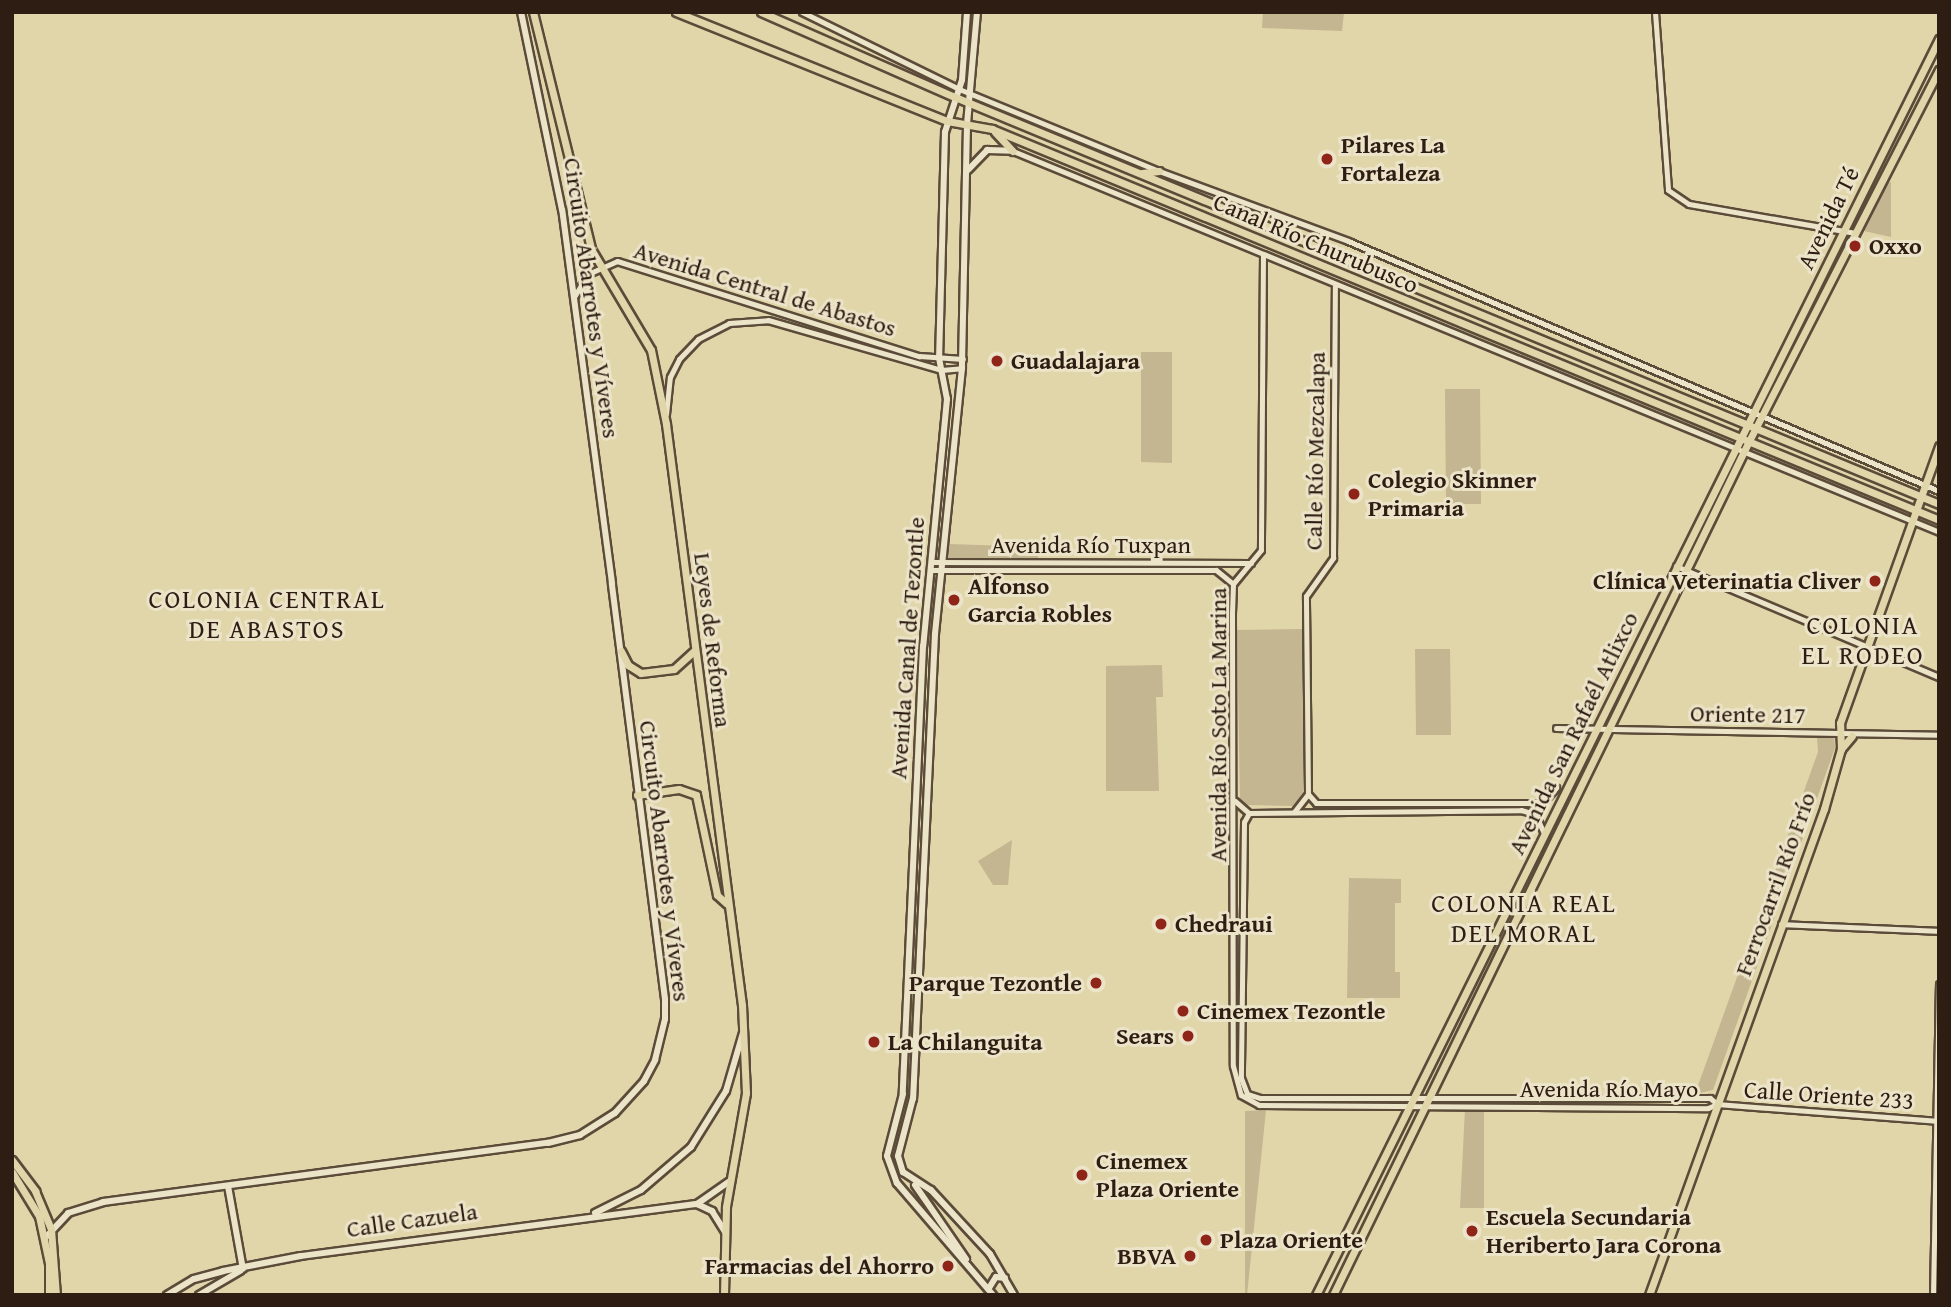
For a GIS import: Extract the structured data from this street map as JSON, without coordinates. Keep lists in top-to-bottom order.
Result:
{
  "streets": {
    "main road": [
      "Avenida Té",
      "Canal Río Churubusco",
      "Circuito Abarrotes y Víveres",
      "Leyes de Reforma",
      "Avenida Canal de Tezontle",
      "Avenida San Rafaél Atlixco",
      "Ferrocarril Río Frío",
      "Calle Cazuela"
    ],
    "street": [
      "Avenida Central de Abastos",
      "Calle Río Mezcalapa",
      "Avenida Río Tuxpan",
      "Oriente 217",
      "Avenida Río Soto La Marina",
      "Avenida Río Mayo",
      "Calle Oriente 233"
    ]
  },
  "crossings": [
    ["Avenida Té", "Canal Río Churubusco"],
    ["Avenida Té", "Avenida San Rafaél Atlixco"],
    ["Canal Río Churubusco", "Calle Río Mezcalapa"],
    ["Canal Río Churubusco", "Avenida Canal de Tezontle"],
    ["Canal Río Churubusco", "Avenida Río Soto La Marina"],
    ["Canal Río Churubusco", "Avenida San Rafaél Atlixco"],
    ["Canal Río Churubusco", "Ferrocarril Río Frío"],
    ["Avenida Central de Abastos", "Circuito Abarrotes y Víveres"],
    ["Avenida Central de Abastos", "Leyes de Reforma"],
    ["Avenida Central de Abastos", "Avenida Canal de Tezontle"],
    ["Avenida Río Tuxpan", "Avenida Canal de Tezontle"],
    ["Avenida Río Tuxpan", "Avenida Río Soto La Marina"],
    ["Leyes de Reforma", "Calle Cazuela"],
    ["Oriente 217", "Avenida San Rafaél Atlixco"],
    ["Oriente 217", "Ferrocarril Río Frío"],
    ["Avenida Río Soto La Marina", "Avenida Río Mayo"],
    ["Avenida San Rafaél Atlixco", "Avenida Río Mayo"],
    ["Ferrocarril Río Frío", "Avenida Río Mayo"],
    ["Ferrocarril Río Frío", "Calle Oriente 233"],
    ["Avenida Río Mayo", "Calle Oriente 233"]
  ],
  "districts": ["COLONIA CENTRAL DE ABASTOS", "COLONIA EL RODEO", "COLONIA REAL DEL MORAL"],
  "places": [
    "Pilares La Fortaleza",
    "Oxxo",
    "Guadalajara",
    "Colegio Skinner Primaria",
    "Clínica Veterinatia Cliver",
    "Alfonso Garcia Robles",
    "Chedraui",
    "Parque Tezontle",
    "Cinemex Tezontle",
    "Sears",
    "La Chilanguita",
    "Cinemex Plaza Oriente",
    "Escuela Secundaria Heriberto Jara Corona",
    "Plaza Oriente",
    "BBVA",
    "Farmacias del Ahorro"
  ]
}
